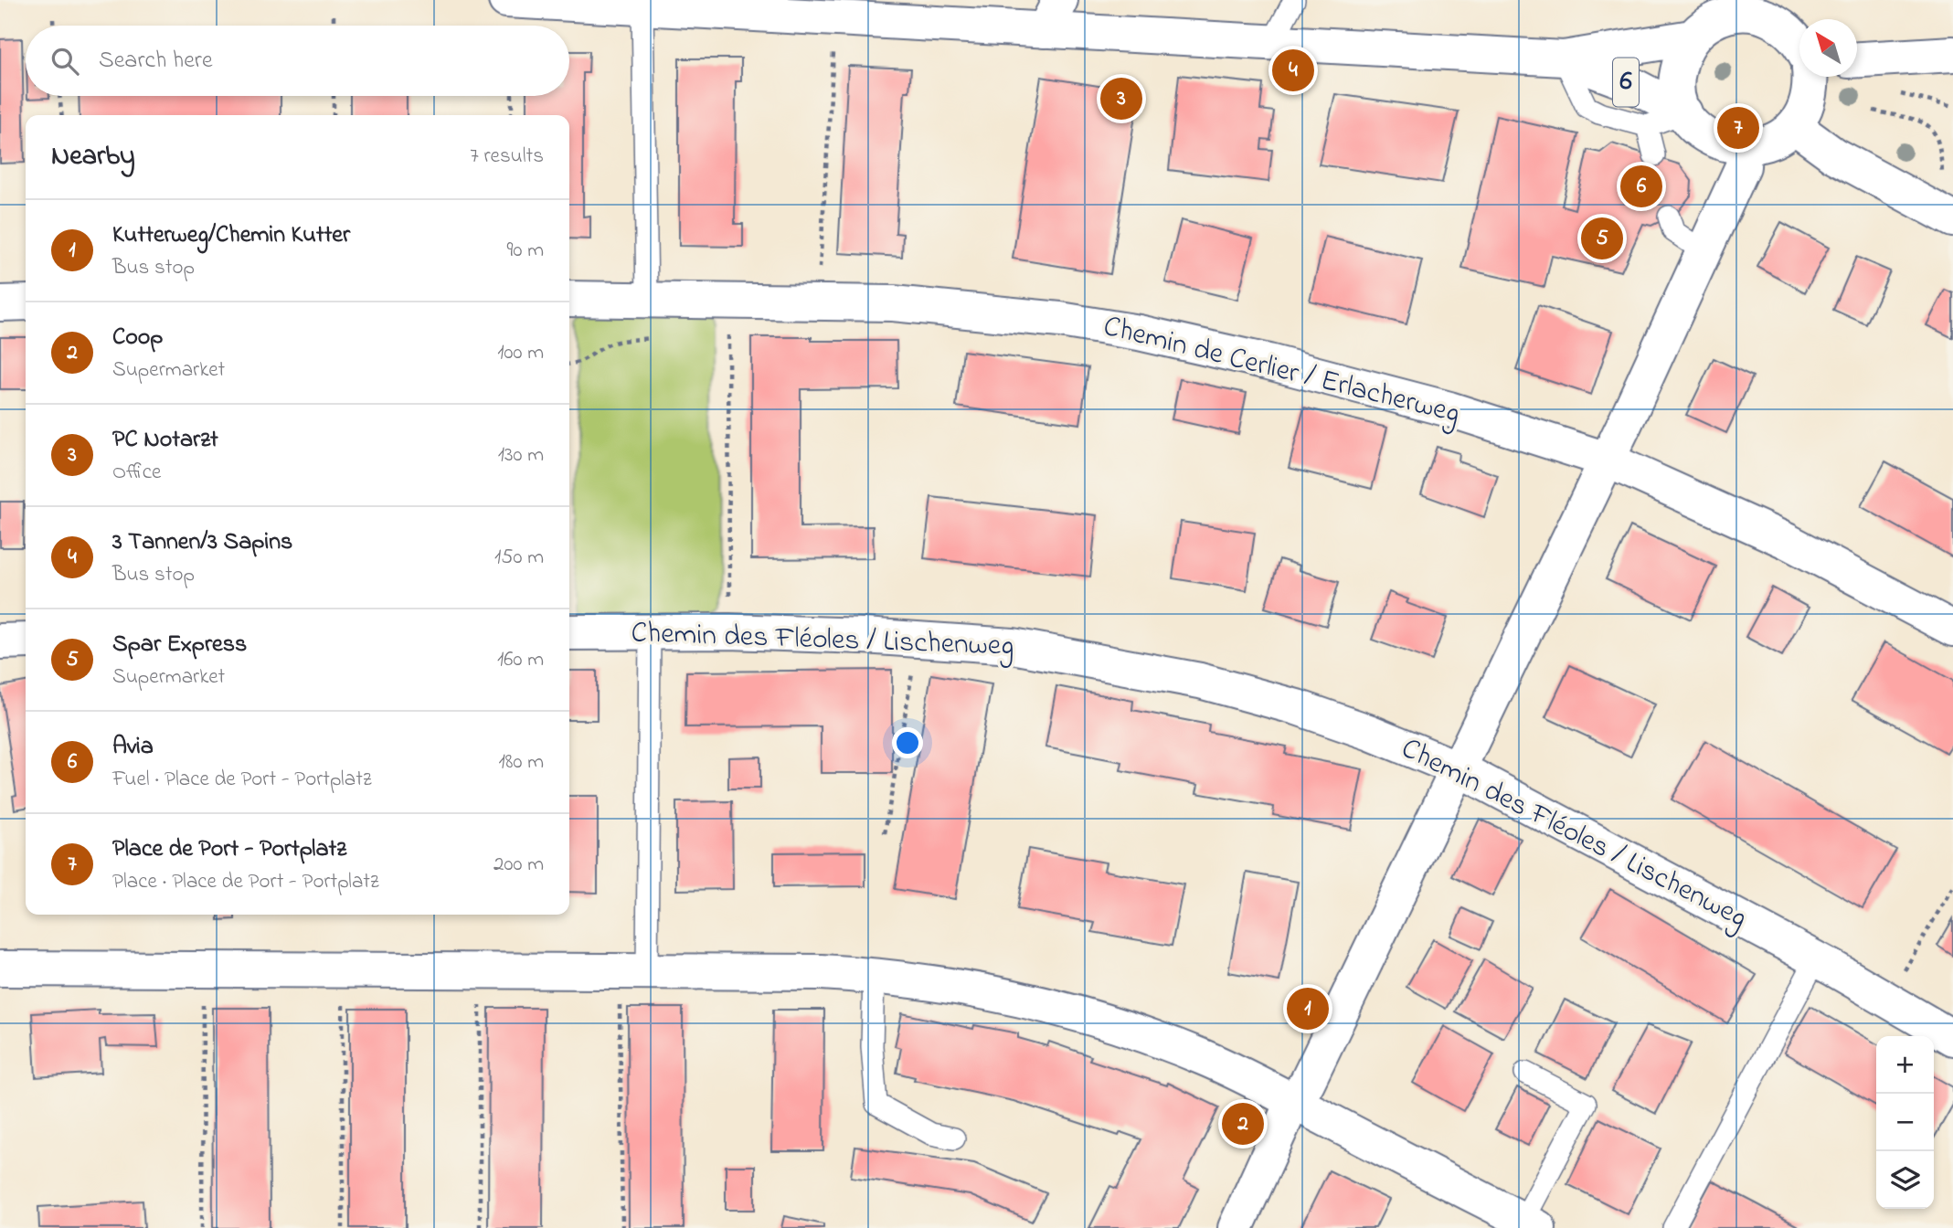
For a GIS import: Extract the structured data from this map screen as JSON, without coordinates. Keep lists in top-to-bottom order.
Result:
{
  "streets": {
    "street": ["6", "Chemin de Cerlier / Erlacherweg", "Chemin des Fléoles / Lischenweg"]
  },
  "north": "top left",
  "page": {
    "search": "Search here",
    "pins": [
      "4",
      "3",
      "7",
      "6",
      "5",
      "1",
      "2"
    ],
    "heading": ["Nearby", "7 results"],
    "list": [
      {
        "mark": "1",
        "name": "Kutterweg/Chemin Kutter",
        "note": "Bus stop",
        "value": "90 m"
      },
      {
        "mark": "2",
        "name": "Coop",
        "note": "Supermarket",
        "value": "100 m"
      },
      {
        "mark": "3",
        "name": "PC Notarzt",
        "note": "Office",
        "value": "130 m"
      },
      {
        "mark": "4",
        "name": "3 Tannen/3 Sapins",
        "note": "Bus stop",
        "value": "150 m"
      },
      {
        "mark": "5",
        "name": "Spar Express",
        "note": "Supermarket",
        "value": "160 m"
      },
      {
        "mark": "6",
        "name": "Avia",
        "note": "Fuel · Place de Port - Portplatz",
        "value": "180 m"
      },
      {
        "mark": "7",
        "name": "Place de Port - Portplatz",
        "note": "Place · Place de Port - Portplatz",
        "value": "200 m"
      }
    ],
    "map_buttons": ["+", "−"]
  }
}
